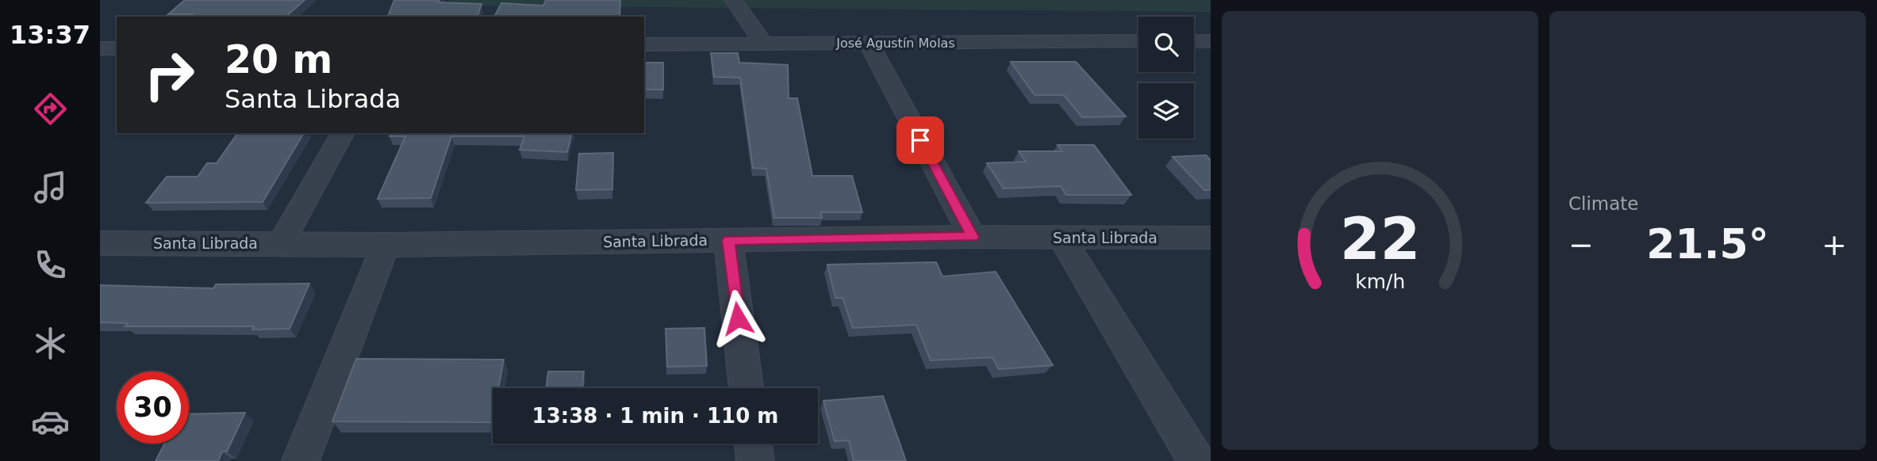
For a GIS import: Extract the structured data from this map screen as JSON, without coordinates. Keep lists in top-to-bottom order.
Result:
{
  "streets": {
    "street": ["José Agustín Molas", "Santa Librada"]
  },
  "page": {
    "tabs": "13:37",
    "tile": "Climate",
    "turn": ["20 m", "Santa Librada"],
    "heat": ["−", "21.5°", "+"],
    "limit": "30",
    "trip": "13:38 · 1 min · 110 m",
    "gauge": ["22", "km/h"]
  }
}
